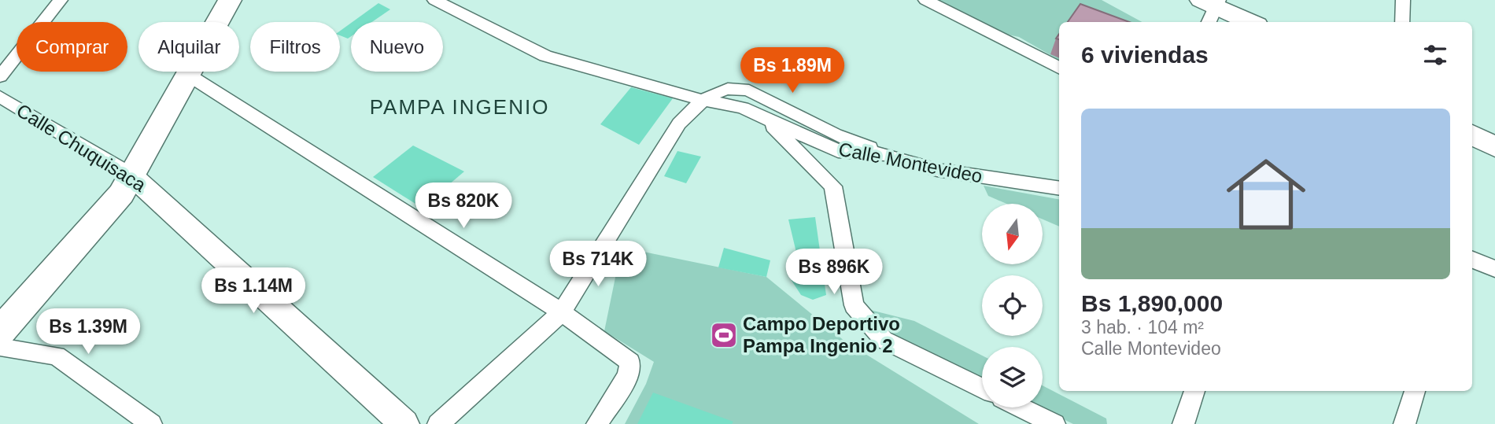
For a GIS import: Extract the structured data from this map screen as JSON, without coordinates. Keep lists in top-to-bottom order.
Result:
{
  "streets": {
    "main road": ["Calle Chuquisaca"],
    "street": ["Calle Montevideo"]
  },
  "districts": ["PAMPA INGENIO"],
  "places": {
    "sports": ["Campo Deportivo Pampa Ingenio 2"]
  },
  "north": "bottom",
  "page": {
    "chip": [
      "Comprar",
      "Alquilar",
      "Filtros",
      "Nuevo"
    ],
    "heading": "6 viviendas",
    "price": [
      "Bs 1.89M",
      "Bs 820K",
      "Bs 714K",
      "Bs 896K",
      "Bs 1.14M",
      "Bs 1.39M"
    ],
    "list": [
      {
        "name": "Bs 1,890,000",
        "note": "3 hab. · 104 m² · Calle Montevideo"
      }
    ]
  }
}
